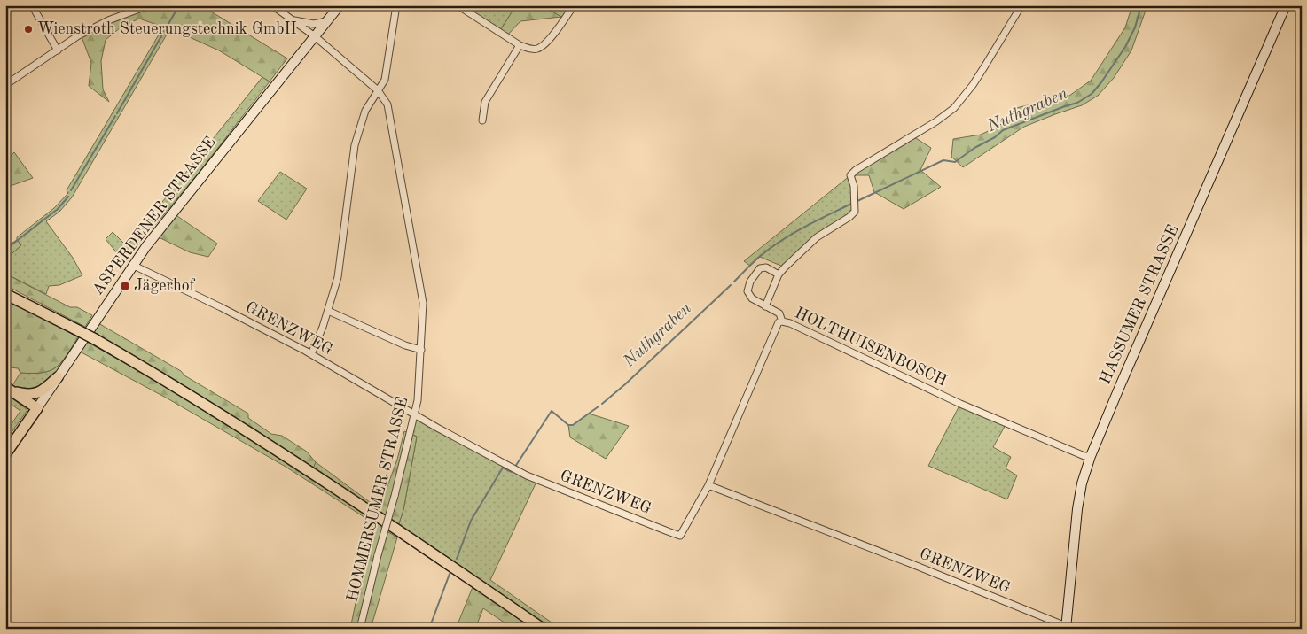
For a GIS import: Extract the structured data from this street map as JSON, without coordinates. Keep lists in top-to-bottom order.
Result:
{
  "streets": {
    "main road": ["ASPERDENER STRASSE"],
    "street": [
      "HASSUMER STRASSE",
      "GRENZWEG",
      "HOLTHUISENBOSCH",
      "HOMMERSUMER STRASSE"
    ]
  },
  "crossings": [
    ["ASPERDENER STRASSE", "GRENZWEG"],
    ["ASPERDENER STRASSE", "HOMMERSUMER STRASSE"],
    ["HASSUMER STRASSE", "GRENZWEG"],
    ["HASSUMER STRASSE", "HOLTHUISENBOSCH"],
    ["GRENZWEG", "HOLTHUISENBOSCH"],
    ["GRENZWEG", "HOMMERSUMER STRASSE"]
  ],
  "water": ["Nuthgraben"],
  "places": {
    "other": ["Wienstroth Steuerungstechnik GmbH"],
    "transit": ["Jägerhof"]
  }
}
